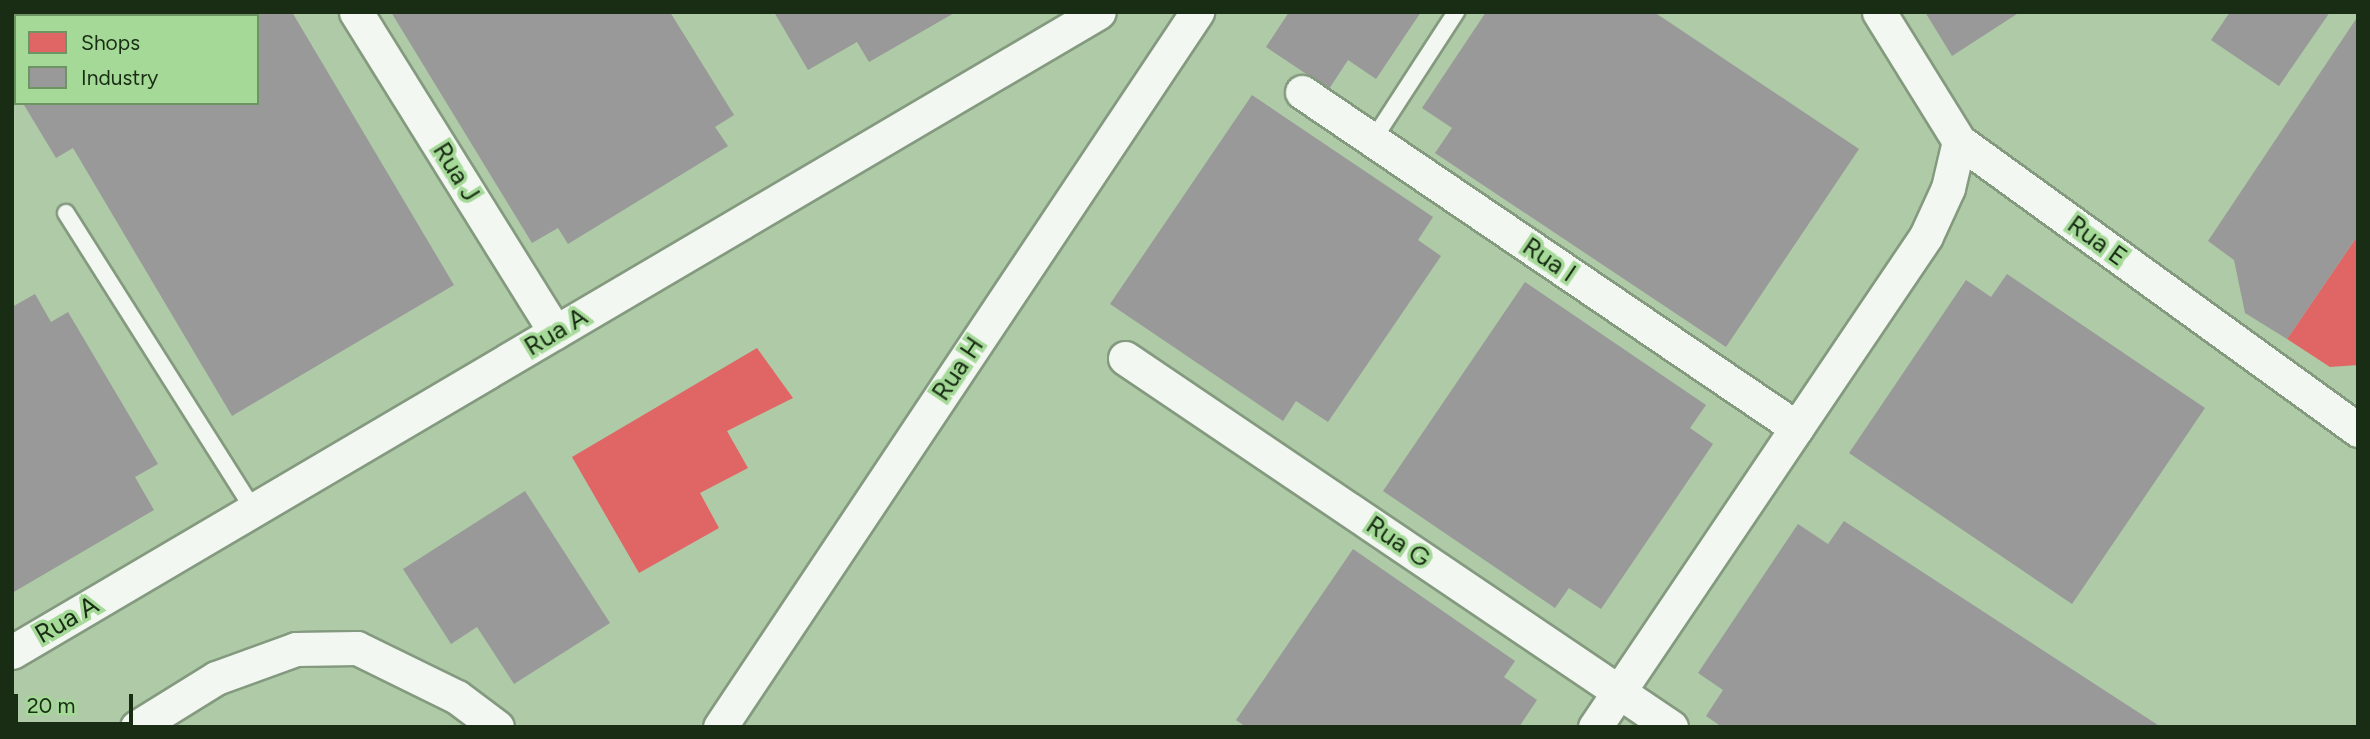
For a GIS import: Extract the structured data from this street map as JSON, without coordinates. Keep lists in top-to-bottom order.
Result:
{
  "streets": {
    "street": [
      "Rua J",
      "Rua E",
      "Rua I",
      "Rua A",
      "Rua H",
      "Rua G"
    ]
  },
  "crossings": [
    ["Rua J", "Rua A"]
  ],
  "legend": ["Shops", "Industry"],
  "scale_bar": "20 m"
}
